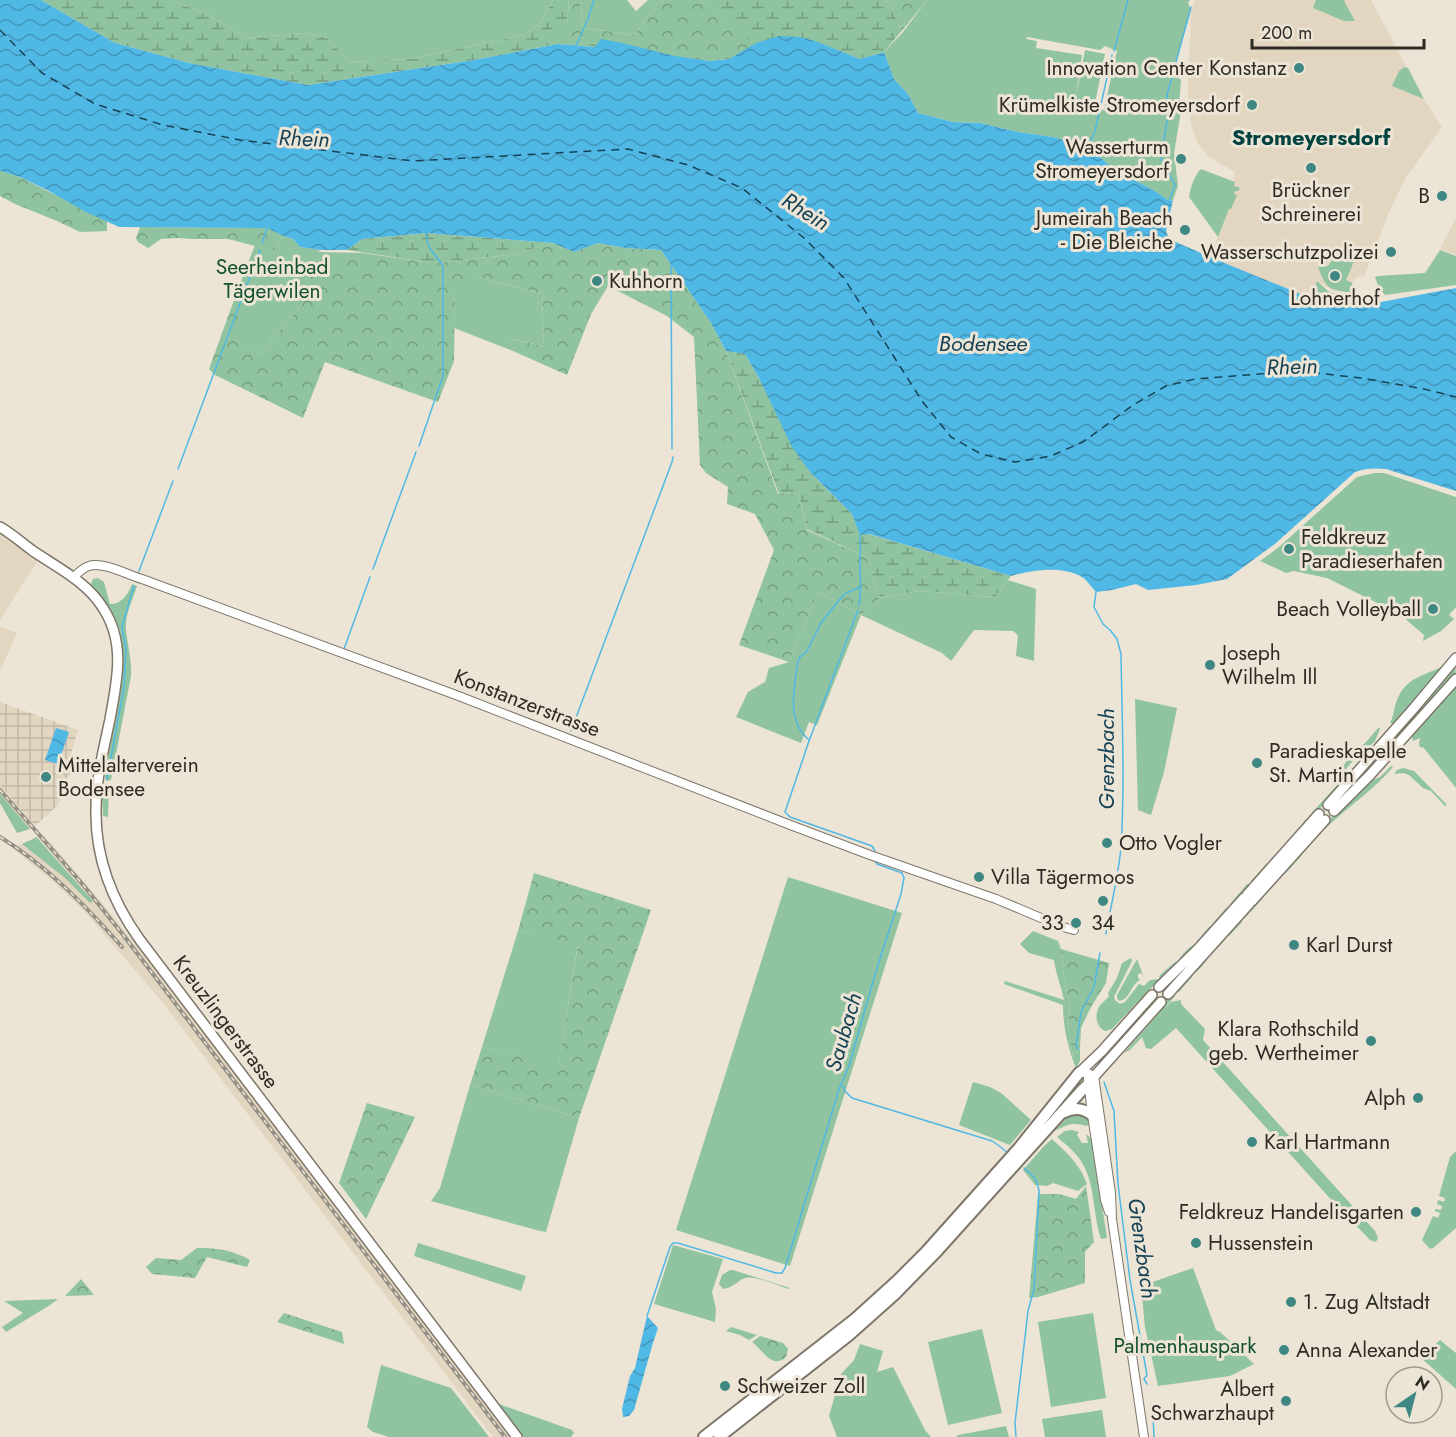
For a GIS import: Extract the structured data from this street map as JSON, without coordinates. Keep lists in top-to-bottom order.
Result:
{
  "streets": {
    "main road": ["Kreuzlingerstrasse"],
    "street": ["Konstanzerstrasse"]
  },
  "crossings": [
    ["Konstanzerstrasse", "Kreuzlingerstrasse"]
  ],
  "districts": ["Stromeyersdorf"],
  "water": [
    "Rhein",
    "Bodensee",
    "Grenzbach",
    "Saubach"
  ],
  "parks": ["Seerheinbad Tägerwilen", "Palmenhauspark"],
  "places": [
    "Innovation Center Konstanz",
    "Krümelkiste Stromeyersdorf",
    "Wasserturm Stromeyersdorf",
    "Brückner Schreinerei",
    "B",
    "Jumeirah Beach - Die Bleiche",
    "Wasserschutzpolizei",
    "Lohnerhof",
    "Kuhhorn",
    "Feldkreuz Paradieserhafen",
    "Beach Volleyball",
    "Joseph Wilhelm Ill",
    "Paradieskapelle St. Martin",
    "Mittelalterverein Bodensee",
    "Otto Vogler",
    "Villa Tägermoos",
    "34",
    "33",
    "Karl Durst",
    "Klara Rothschild geb. Wertheimer",
    "Alph",
    "Karl Hartmann",
    "Feldkreuz Handelisgarten",
    "Hussenstein",
    "1. Zug Altstadt",
    "Anna Alexander",
    "Schweizer Zoll",
    "Albert Schwarzhaupt"
  ],
  "scale_bar": "200 m",
  "north": "top right"
}
